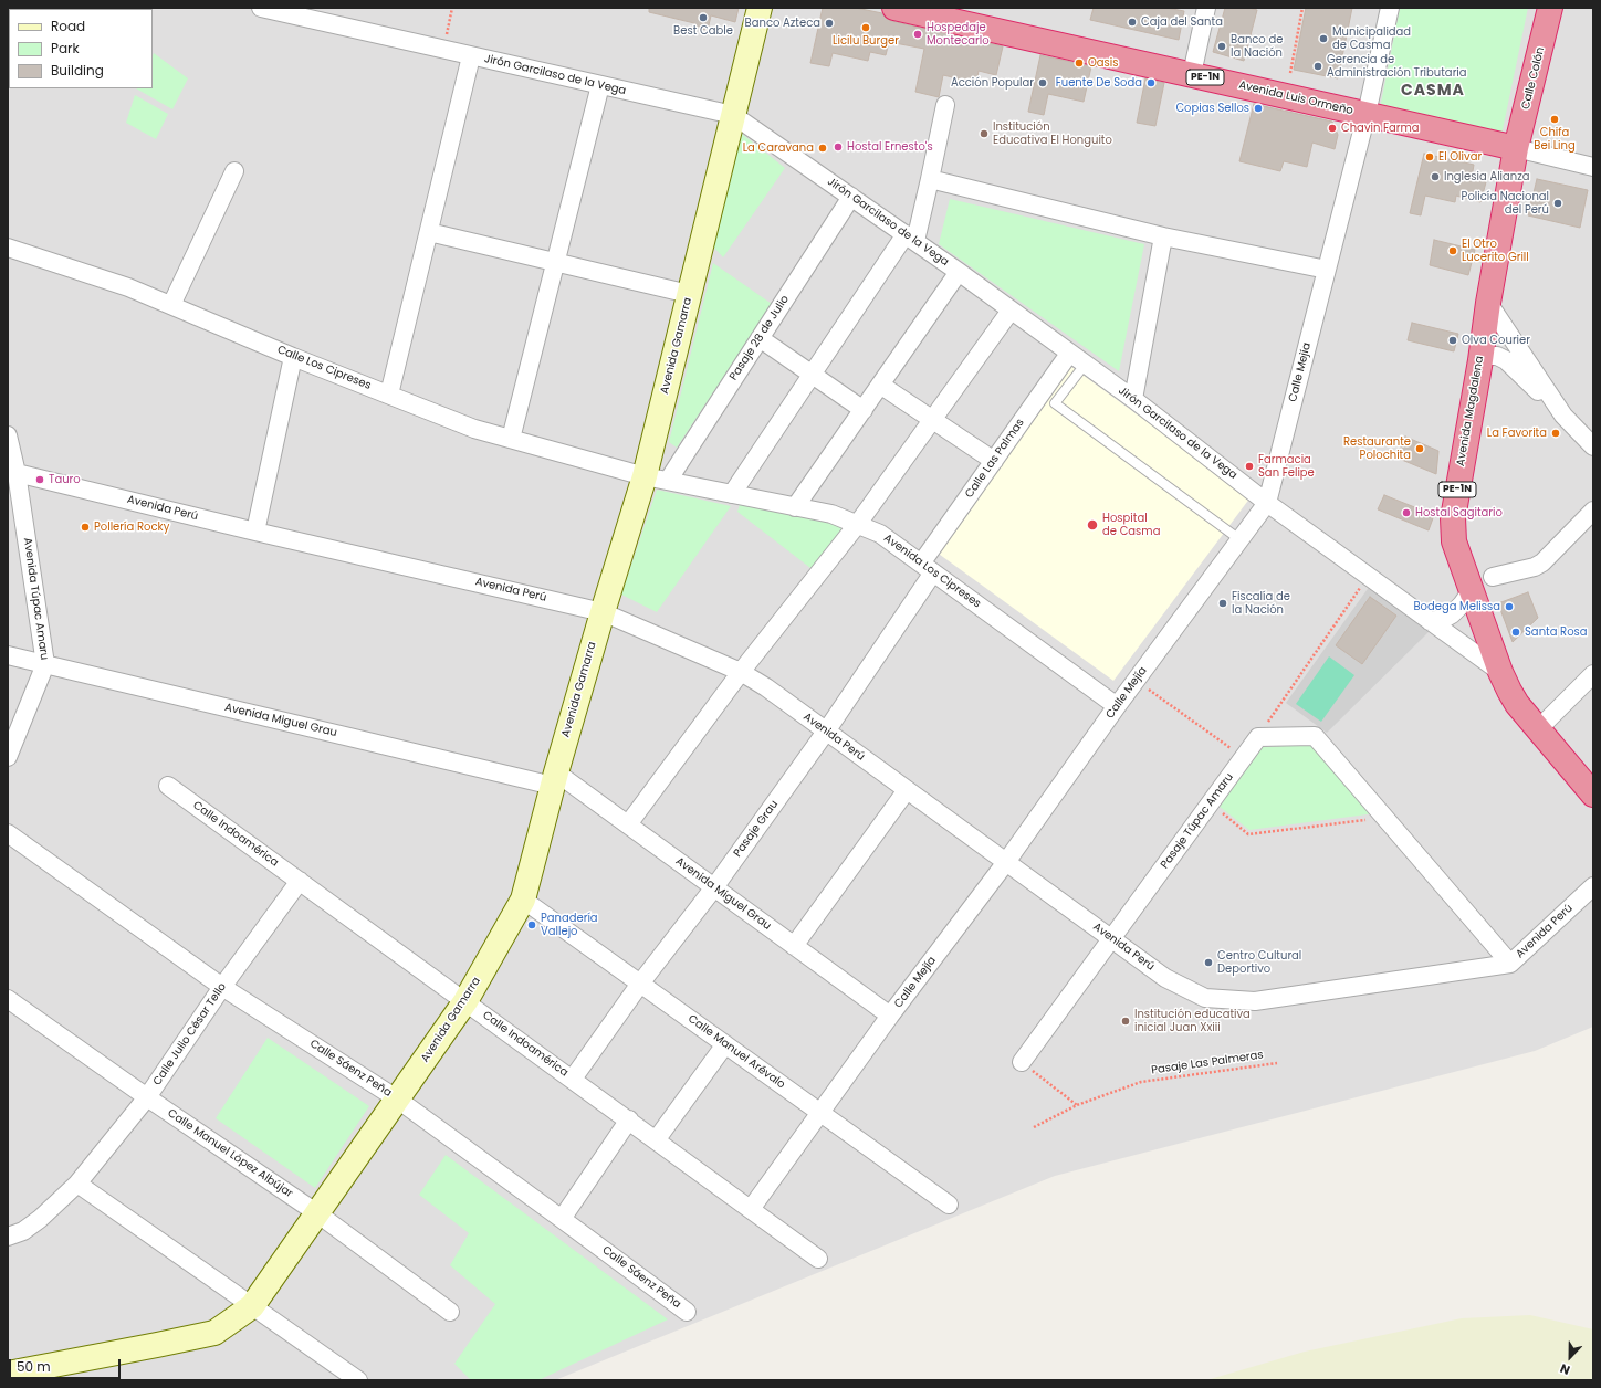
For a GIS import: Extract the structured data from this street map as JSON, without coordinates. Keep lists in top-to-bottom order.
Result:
{
  "streets": {
    "highway": [
      "PE-1N",
      "Calle Colón",
      "Avenida Luis Ormeño",
      "Avenida Magdalena"
    ],
    "street": [
      "Jirón Garcilaso de la Vega",
      "Pasaje 28 de Julio",
      "Avenida Gamarra",
      "Calle Los Cipreses",
      "Calle Mejía",
      "Calle Las Palmas",
      "Avenida Perú",
      "Avenida Los Cipreses",
      "Avenida Túpac Amaru",
      "Avenida Miguel Grau",
      "Pasaje Túpac Amaru",
      "Pasaje Grau",
      "Calle Indoamérica",
      "Calle Julio César Tello",
      "Calle Manuel Arévalo",
      "Calle Sáenz Peña",
      "Calle Manuel López Albújar"
    ],
    "path": ["Pasaje Las Palmeras"]
  },
  "crossings": [
    ["Jirón Garcilaso de la Vega", "Pasaje 28 de Julio"],
    ["Jirón Garcilaso de la Vega", "Avenida Gamarra"],
    ["Jirón Garcilaso de la Vega", "Calle Mejía"],
    ["Jirón Garcilaso de la Vega", "Avenida Magdalena"],
    ["Jirón Garcilaso de la Vega", "Calle Las Palmas"],
    ["Calle Colón", "Avenida Luis Ormeño"],
    ["Calle Colón", "Avenida Magdalena"],
    ["Avenida Luis Ormeño", "Calle Mejía"],
    ["Avenida Luis Ormeño", "Avenida Magdalena"],
    ["Pasaje 28 de Julio", "Avenida Los Cipreses"],
    ["Avenida Gamarra", "Calle Los Cipreses"],
    ["Avenida Gamarra", "Avenida Perú"],
    ["Avenida Gamarra", "Avenida Los Cipreses"],
    ["Avenida Gamarra", "Avenida Miguel Grau"],
    ["Avenida Gamarra", "Calle Indoamérica"],
    ["Avenida Gamarra", "Calle Manuel Arévalo"],
    ["Avenida Gamarra", "Calle Sáenz Peña"],
    ["Avenida Gamarra", "Calle Manuel López Albújar"],
    ["Calle Los Cipreses", "Avenida Los Cipreses"],
    ["Calle Mejía", "Avenida Perú"],
    ["Calle Mejía", "Avenida Los Cipreses"],
    ["Calle Mejía", "Avenida Miguel Grau"],
    ["Calle Mejía", "Calle Indoamérica"],
    ["Calle Mejía", "Calle Manuel Arévalo"],
    ["Calle Las Palmas", "Avenida Los Cipreses"],
    ["Calle Las Palmas", "Pasaje Grau"],
    ["Avenida Perú", "Avenida Túpac Amaru"],
    ["Avenida Perú", "Pasaje Túpac Amaru"],
    ["Avenida Perú", "Pasaje Grau"],
    ["Avenida Los Cipreses", "Pasaje Grau"],
    ["Avenida Túpac Amaru", "Avenida Miguel Grau"],
    ["Avenida Miguel Grau", "Pasaje Grau"],
    ["Pasaje Grau", "Calle Indoamérica"],
    ["Pasaje Grau", "Calle Manuel Arévalo"],
    ["Calle Indoamérica", "Calle Julio César Tello"],
    ["Calle Julio César Tello", "Calle Sáenz Peña"],
    ["Calle Julio César Tello", "Calle Manuel López Albújar"]
  ],
  "districts": ["CASMA"],
  "places": [
    "Best Cable",
    "Caja del Santa",
    "Banco Azteca",
    "Licilu Burger",
    "Hospedaje Montecarlo",
    "Municipalidad de Casma",
    "Banco de la Nación",
    "Oasis",
    "Gerencia de Administración Tributaria",
    "Acción Popular",
    "Fuente De Soda",
    "Copias Sellos",
    "Chifa Bei Ling",
    "Chavin Farma",
    "Institución Educativa El Honguito",
    "Hostal Ernesto's",
    "La Caravana",
    "El Olivar",
    "Inglesia Alianza",
    "Policía Nacional del Perú",
    "El Otro Lucerito Grill",
    "Olva Courier",
    "La Favorita",
    "Restaurante Polochita",
    "Farmacia San Felipe",
    "Tauro",
    "Hostal Sagitario",
    "Hospital de Casma",
    "Pollería Rocky",
    "Fiscalía de la Nación",
    "Bodega Melissa",
    "Santa Rosa",
    "Panadería Vallejo",
    "Centro Cultural Deportivo",
    "Institución educativa inicial Juan Xxiii"
  ],
  "legend": ["Road", "Park", "Building"],
  "scale_bar": "50 m",
  "north": "bottom"
}
